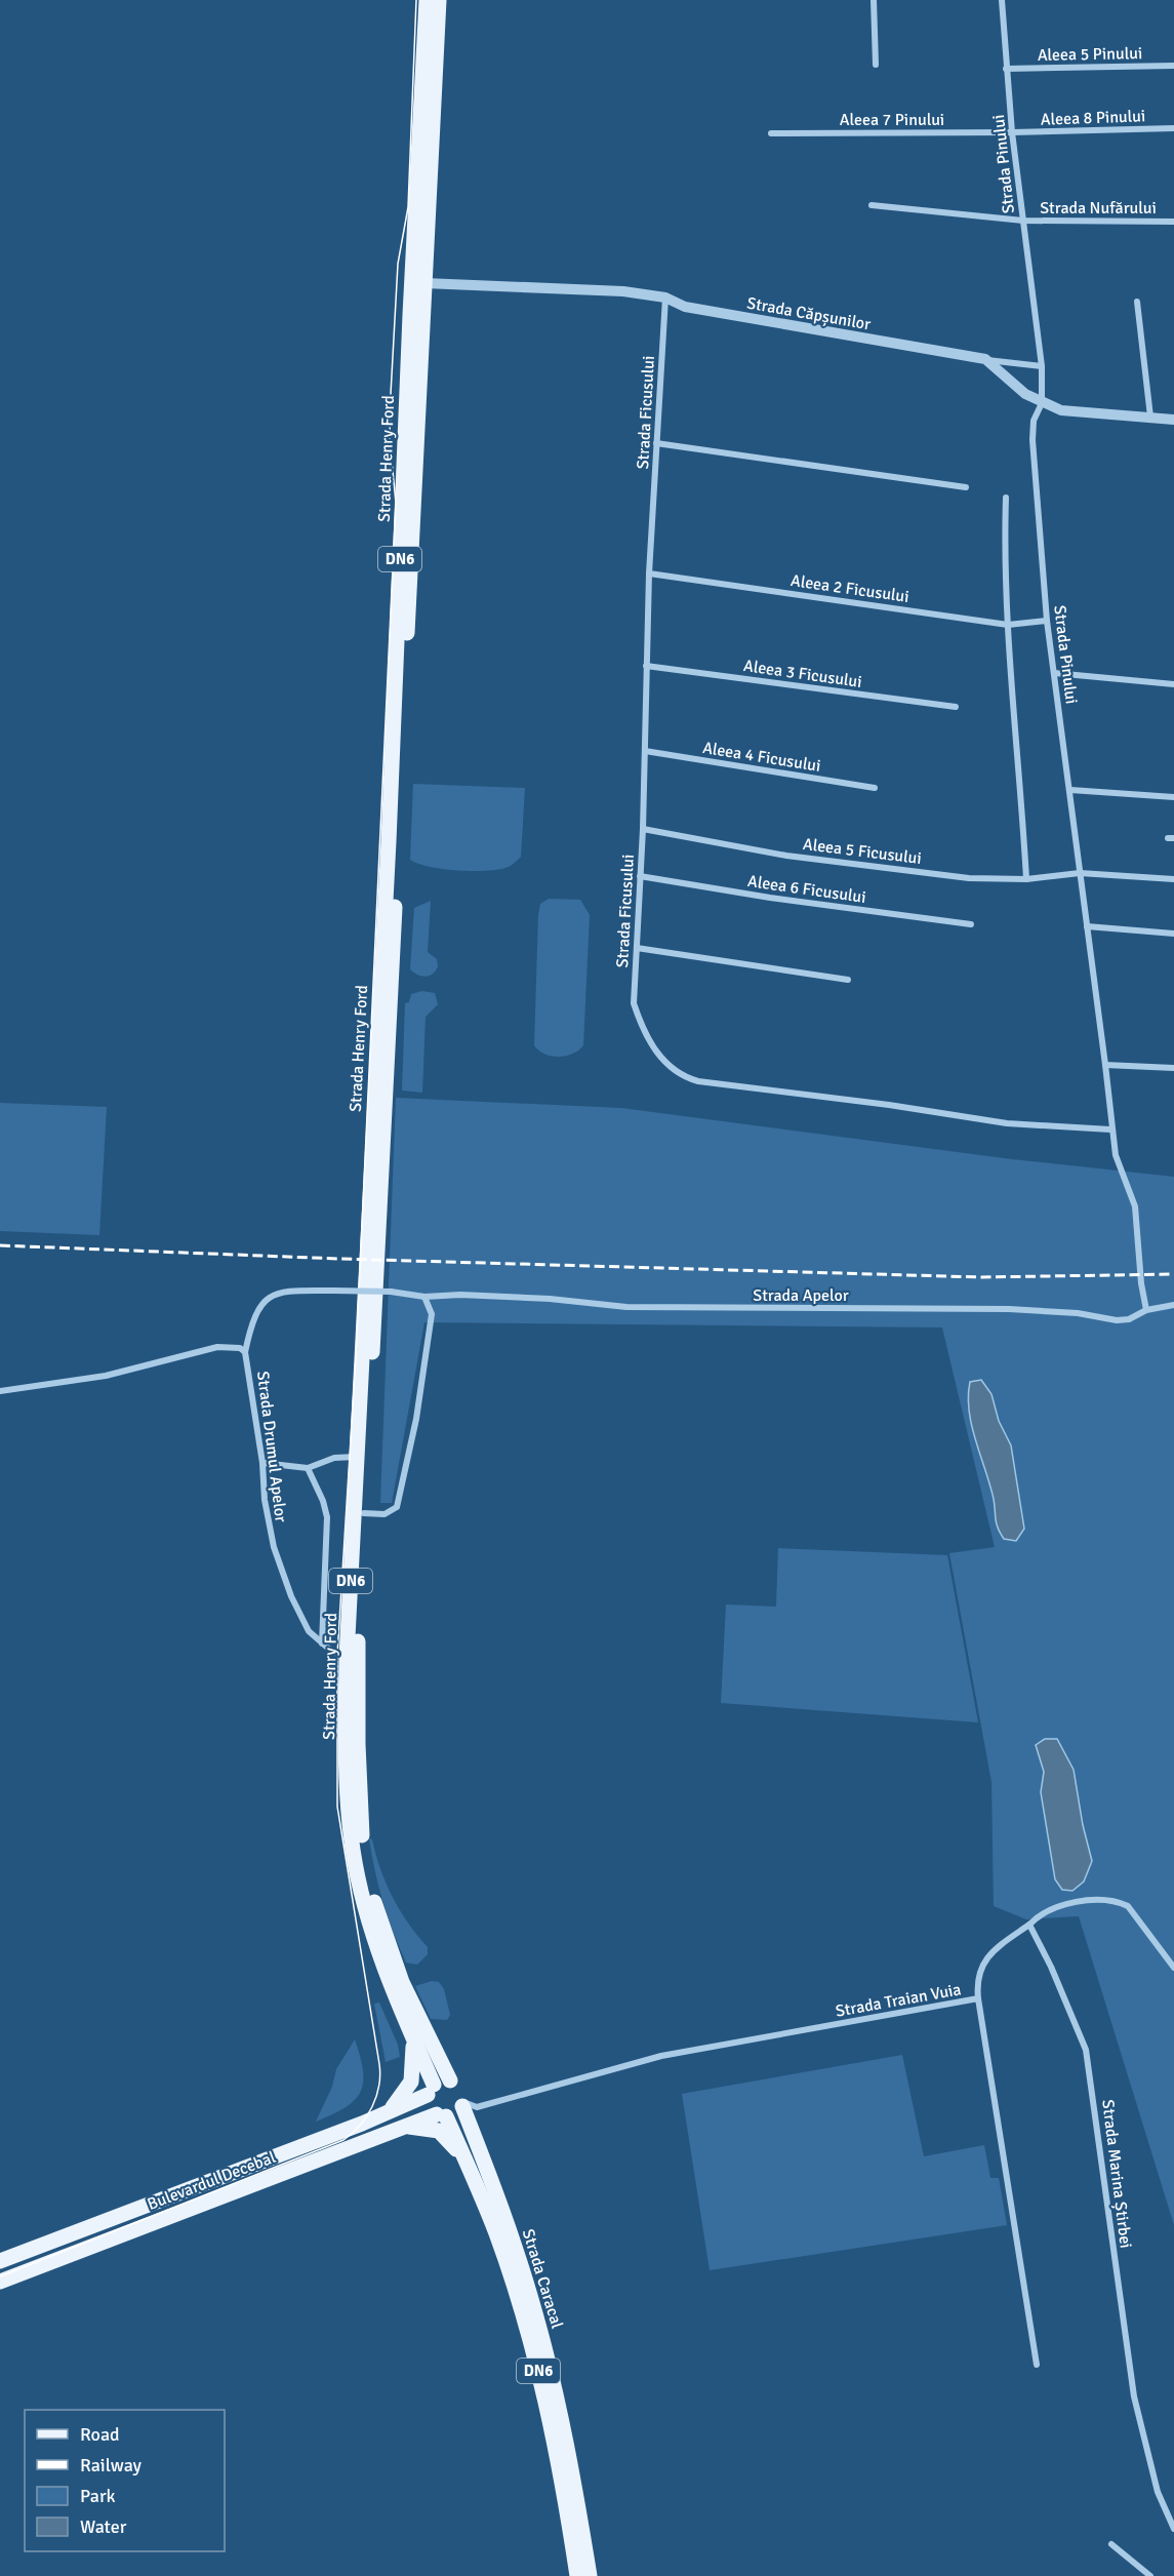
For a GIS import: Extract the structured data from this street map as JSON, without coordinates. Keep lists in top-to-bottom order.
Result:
{
  "streets": {
    "main road": [
      "Strada Henry Ford",
      "DN6",
      "Bulevardul Decebal",
      "Strada Caracal"
    ],
    "street": [
      "Aleea 5 Pinului",
      "Aleea 8 Pinului",
      "Aleea 7 Pinului",
      "Strada Pinului",
      "Strada Nufărului",
      "Strada Căpșunilor",
      "Strada Ficusului",
      "Aleea 2 Ficusului",
      "Aleea 3 Ficusului",
      "Aleea 4 Ficusului",
      "Aleea 5 Ficusului",
      "Aleea 6 Ficusului",
      "Strada Apelor",
      "Strada Drumul Apelor",
      "Strada Traian Vuia",
      "Strada Marina Știrbei"
    ]
  },
  "crossings": [
    ["Aleea 5 Pinului", "Strada Pinului"],
    ["Aleea 8 Pinului", "Aleea 7 Pinului"],
    ["Aleea 8 Pinului", "Strada Pinului"],
    ["Aleea 7 Pinului", "Strada Pinului"],
    ["Strada Pinului", "Strada Nufărului"],
    ["Strada Pinului", "Strada Ficusului"],
    ["Strada Pinului", "Aleea 2 Ficusului"],
    ["Strada Pinului", "Aleea 5 Ficusului"],
    ["Strada Pinului", "Strada Apelor"],
    ["Strada Căpșunilor", "Strada Ficusului"],
    ["Strada Căpșunilor", "Strada Henry Ford"],
    ["Strada Ficusului", "Aleea 2 Ficusului"],
    ["Strada Ficusului", "Aleea 3 Ficusului"],
    ["Strada Ficusului", "Aleea 4 Ficusului"],
    ["Strada Ficusului", "Aleea 5 Ficusului"],
    ["Strada Ficusului", "Aleea 6 Ficusului"],
    ["Strada Henry Ford", "DN6"],
    ["Strada Henry Ford", "Strada Drumul Apelor"],
    ["Strada Henry Ford", "Strada Traian Vuia"],
    ["Strada Henry Ford", "Bulevardul Decebal"],
    ["Strada Henry Ford", "Strada Caracal"],
    ["DN6", "Strada Traian Vuia"],
    ["DN6", "Bulevardul Decebal"],
    ["DN6", "Strada Caracal"],
    ["Strada Apelor", "Strada Drumul Apelor"],
    ["Strada Traian Vuia", "Bulevardul Decebal"],
    ["Strada Traian Vuia", "Strada Caracal"],
    ["Bulevardul Decebal", "Strada Caracal"]
  ],
  "legend": [
    "Road",
    "Railway",
    "Park",
    "Water"
  ]
}
